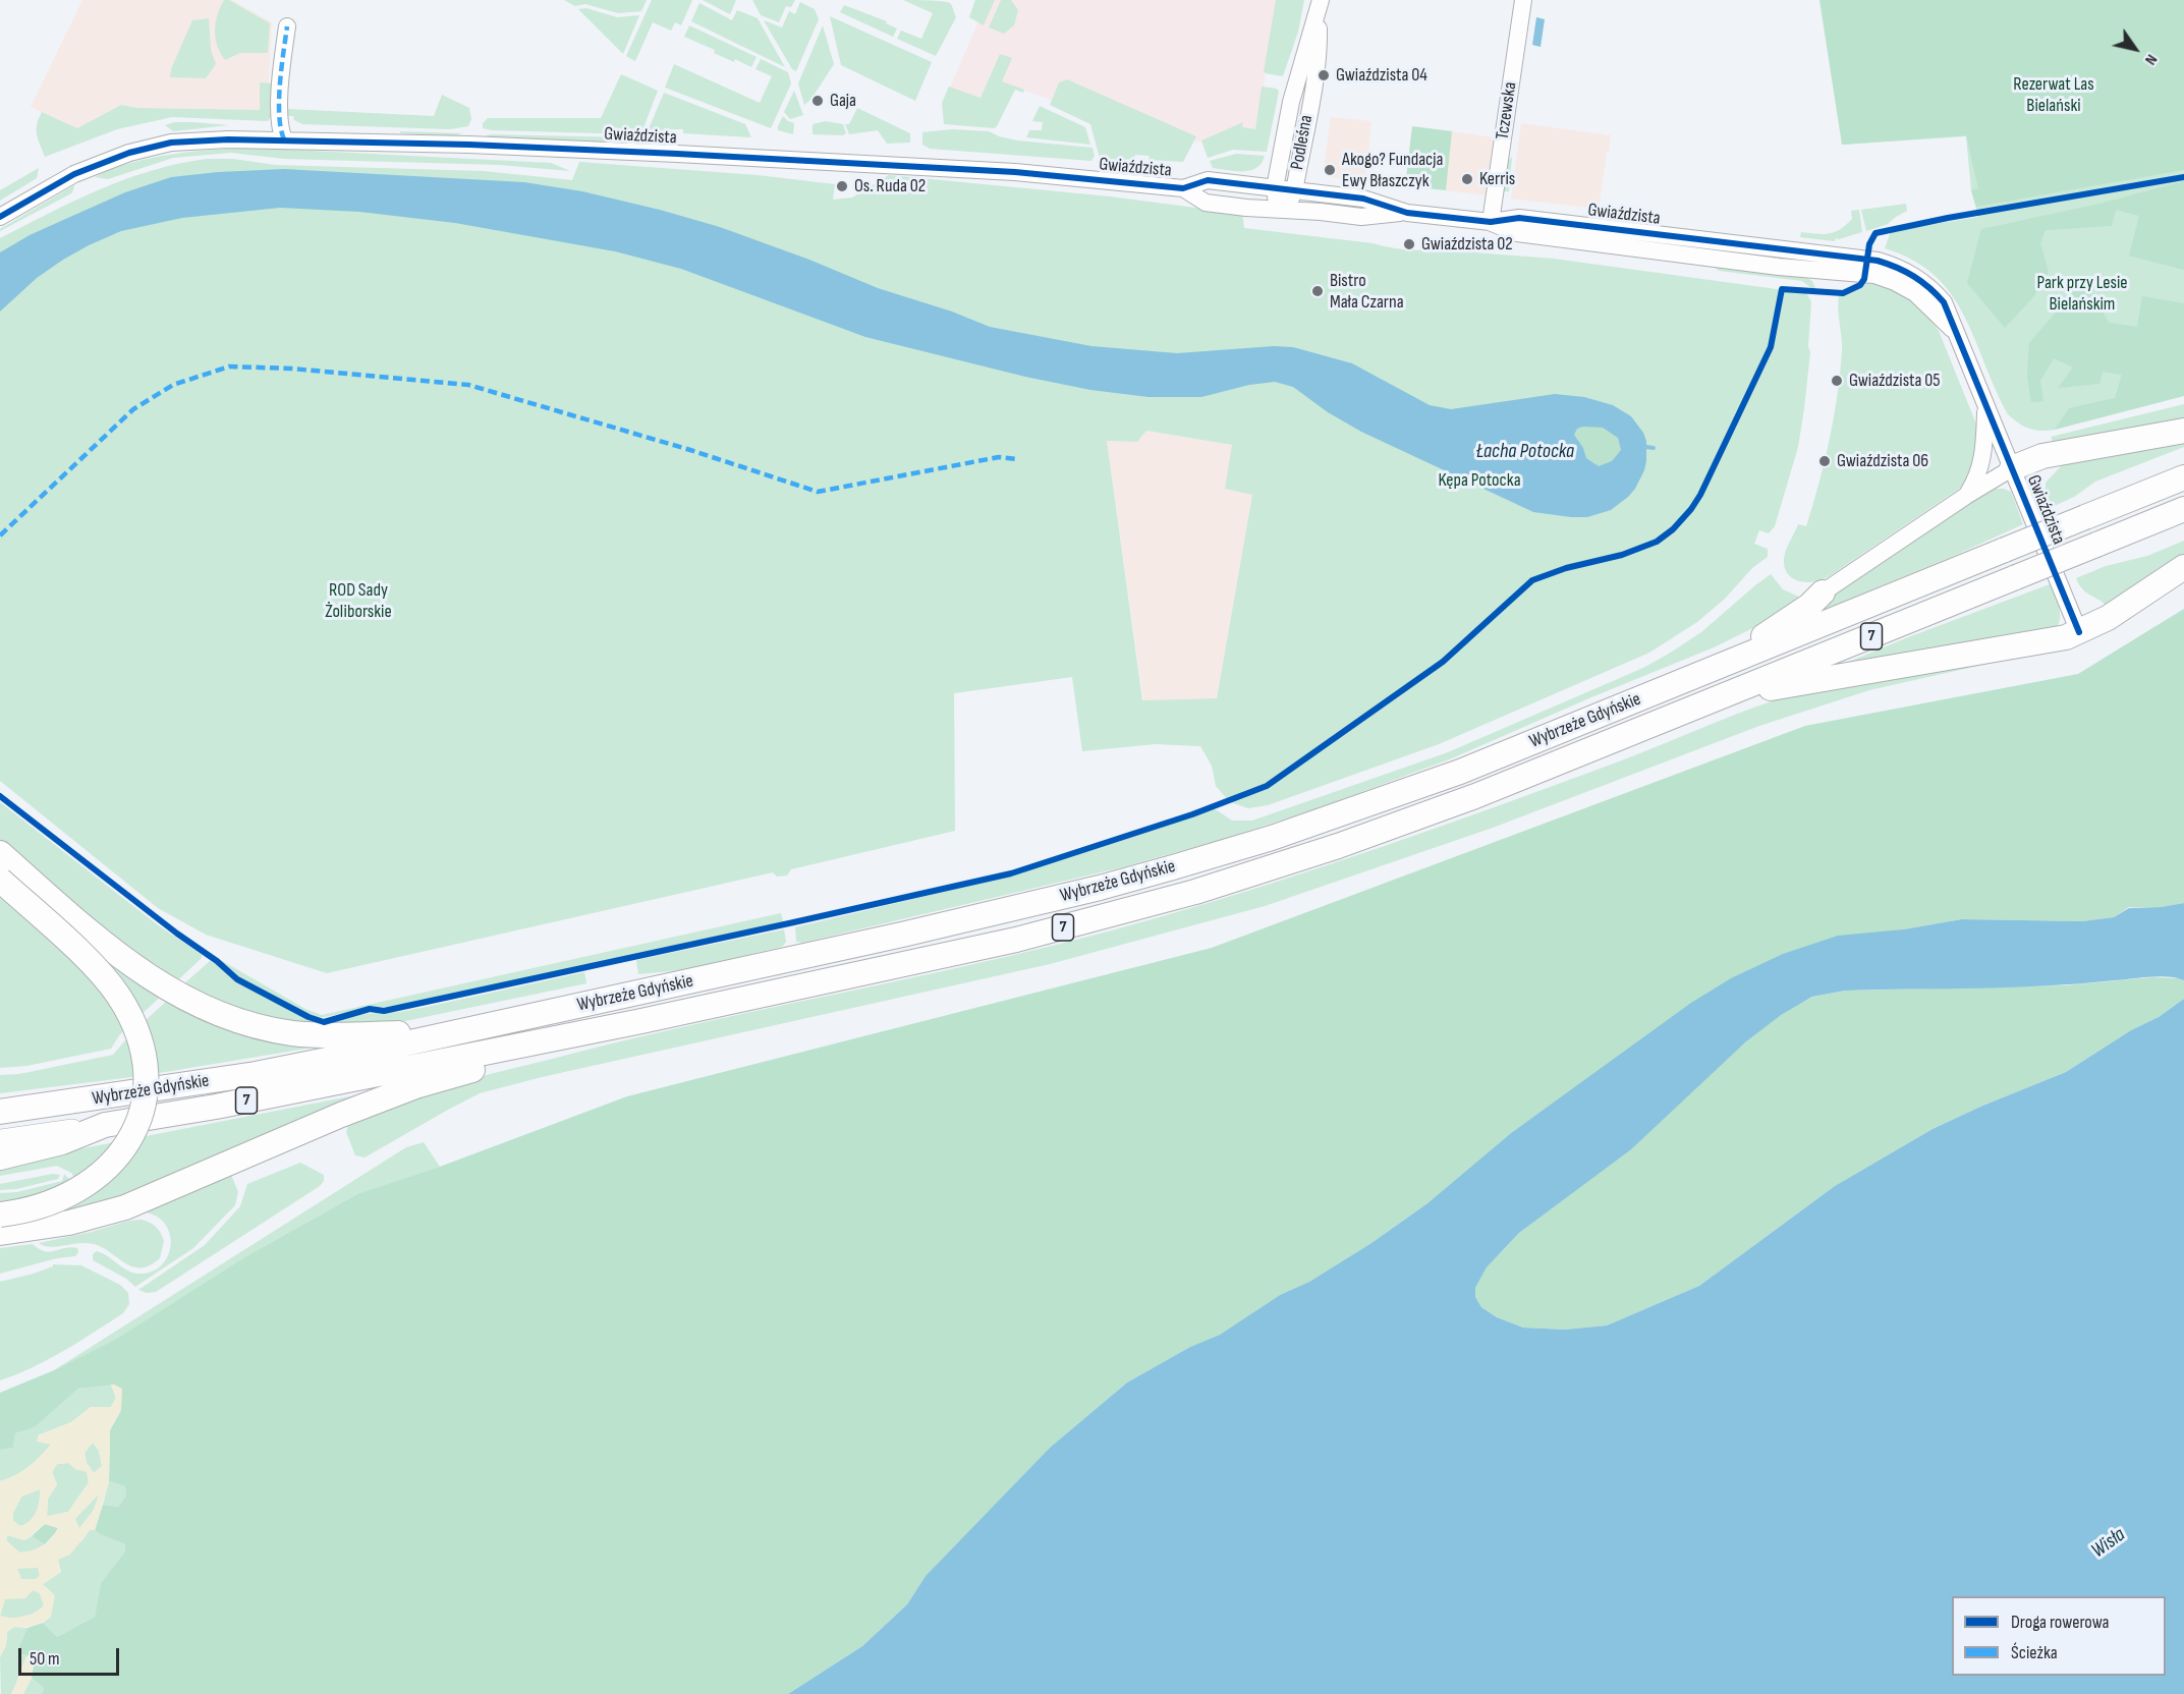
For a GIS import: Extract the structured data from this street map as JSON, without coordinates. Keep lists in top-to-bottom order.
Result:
{
  "streets": {
    "highway": ["7", "Wybrzeże Gdyńskie"],
    "street": ["Tczewska", "Gwiaździsta", "Podleśna"]
  },
  "crossings": [
    ["Tczewska", "Gwiaździsta"],
    ["Gwiaździsta", "Podleśna"],
    ["7", "Wybrzeże Gdyńskie"]
  ],
  "water": ["Łacha Potocka", "Wisła"],
  "parks": [
    "Rezerwat Las Bielański",
    "Park przy Lesie Bielańskim",
    "Kępa Potocka",
    "ROD Sady Żoliborskie"
  ],
  "places": [
    "Gwiaździsta 04",
    "Gaja",
    "Akogo? Fundacja Ewy Błaszczyk",
    "Kerris",
    "Os. Ruda 02",
    "Gwiaździsta 02",
    "Bistro Mała Czarna",
    "Gwiaździsta 05",
    "Gwiaździsta 06"
  ],
  "legend": ["Droga rowerowa", "Ścieżka"],
  "scale_bar": "50 m",
  "north": "bottom right"
}
